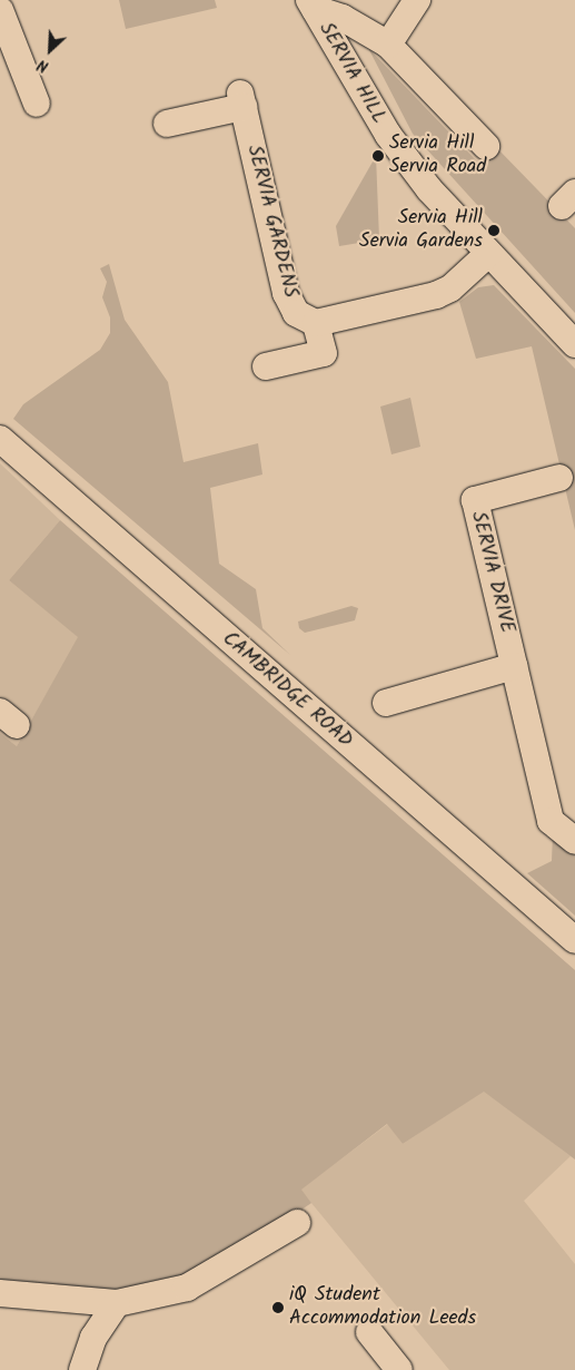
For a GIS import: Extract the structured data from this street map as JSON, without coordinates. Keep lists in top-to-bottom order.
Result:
{
  "streets": {
    "street": [
      "SERVIA HILL",
      "SERVIA GARDENS",
      "SERVIA DRIVE",
      "CAMBRIDGE ROAD"
    ]
  },
  "places": ["Servia Hill Servia Road", "Servia Hill Servia Gardens", "iQ Student Accommodation Leeds"],
  "north": "bottom left"
}
